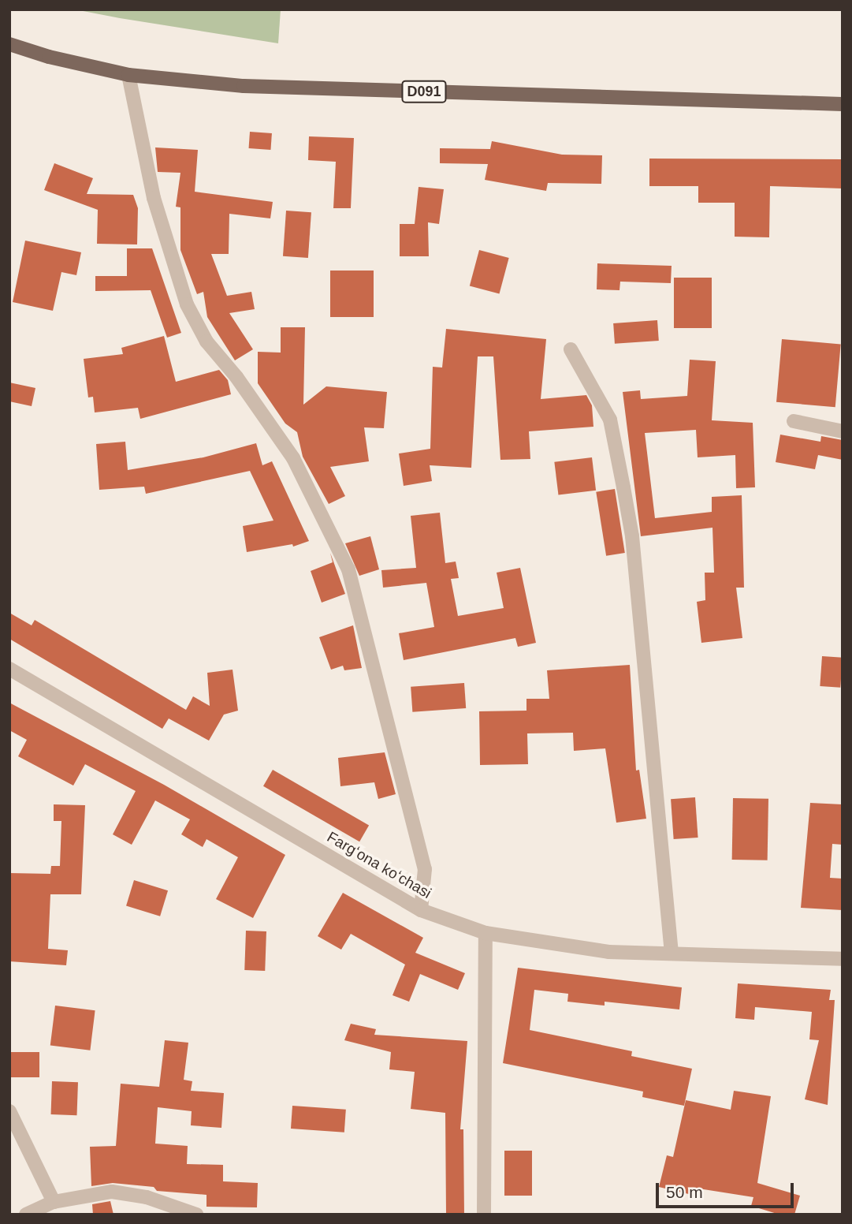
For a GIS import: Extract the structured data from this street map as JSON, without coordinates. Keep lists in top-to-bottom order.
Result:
{
  "streets": {
    "main road": ["D091"],
    "street": ["Fargʻona koʻchasi"]
  },
  "scale_bar": "50 m"
}
